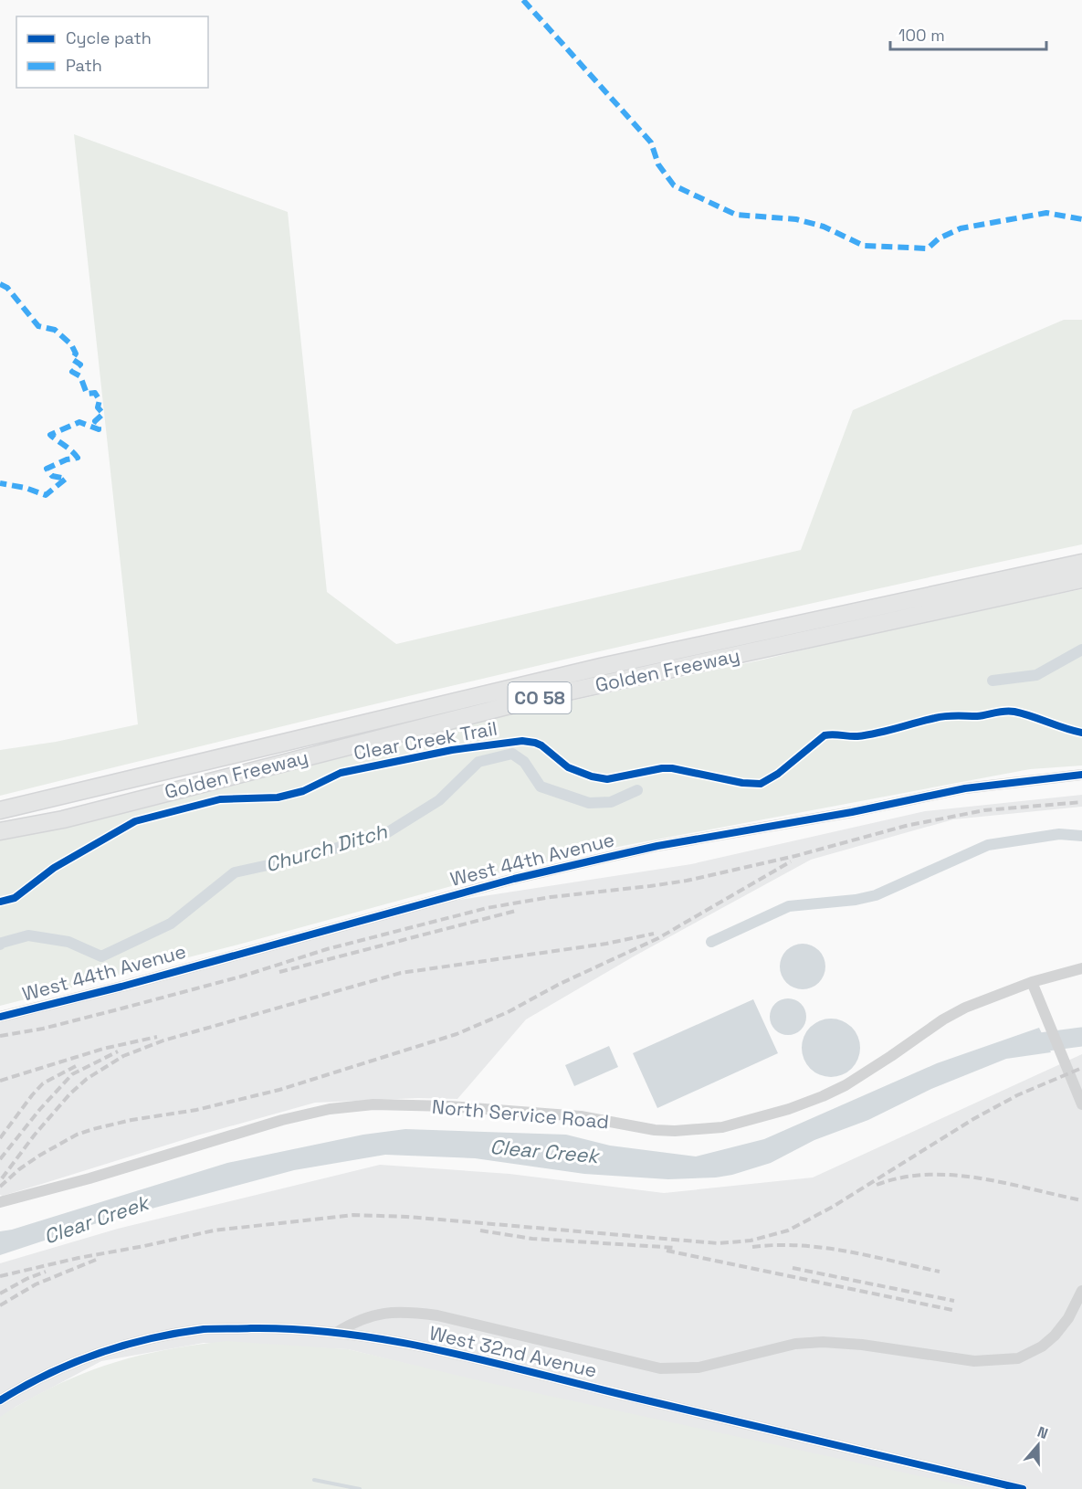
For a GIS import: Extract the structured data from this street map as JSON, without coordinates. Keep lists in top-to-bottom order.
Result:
{
  "streets": {
    "highway": ["Golden Freeway", "CO 58"],
    "street": ["West 44th Avenue", "North Service Road", "West 32nd Avenue"],
    "cycle path": ["Clear Creek Trail"]
  },
  "water": ["Church Ditch", "Clear Creek"],
  "legend": ["Cycle path", "Path"],
  "scale_bar": "100 m",
  "north": "top"
}
